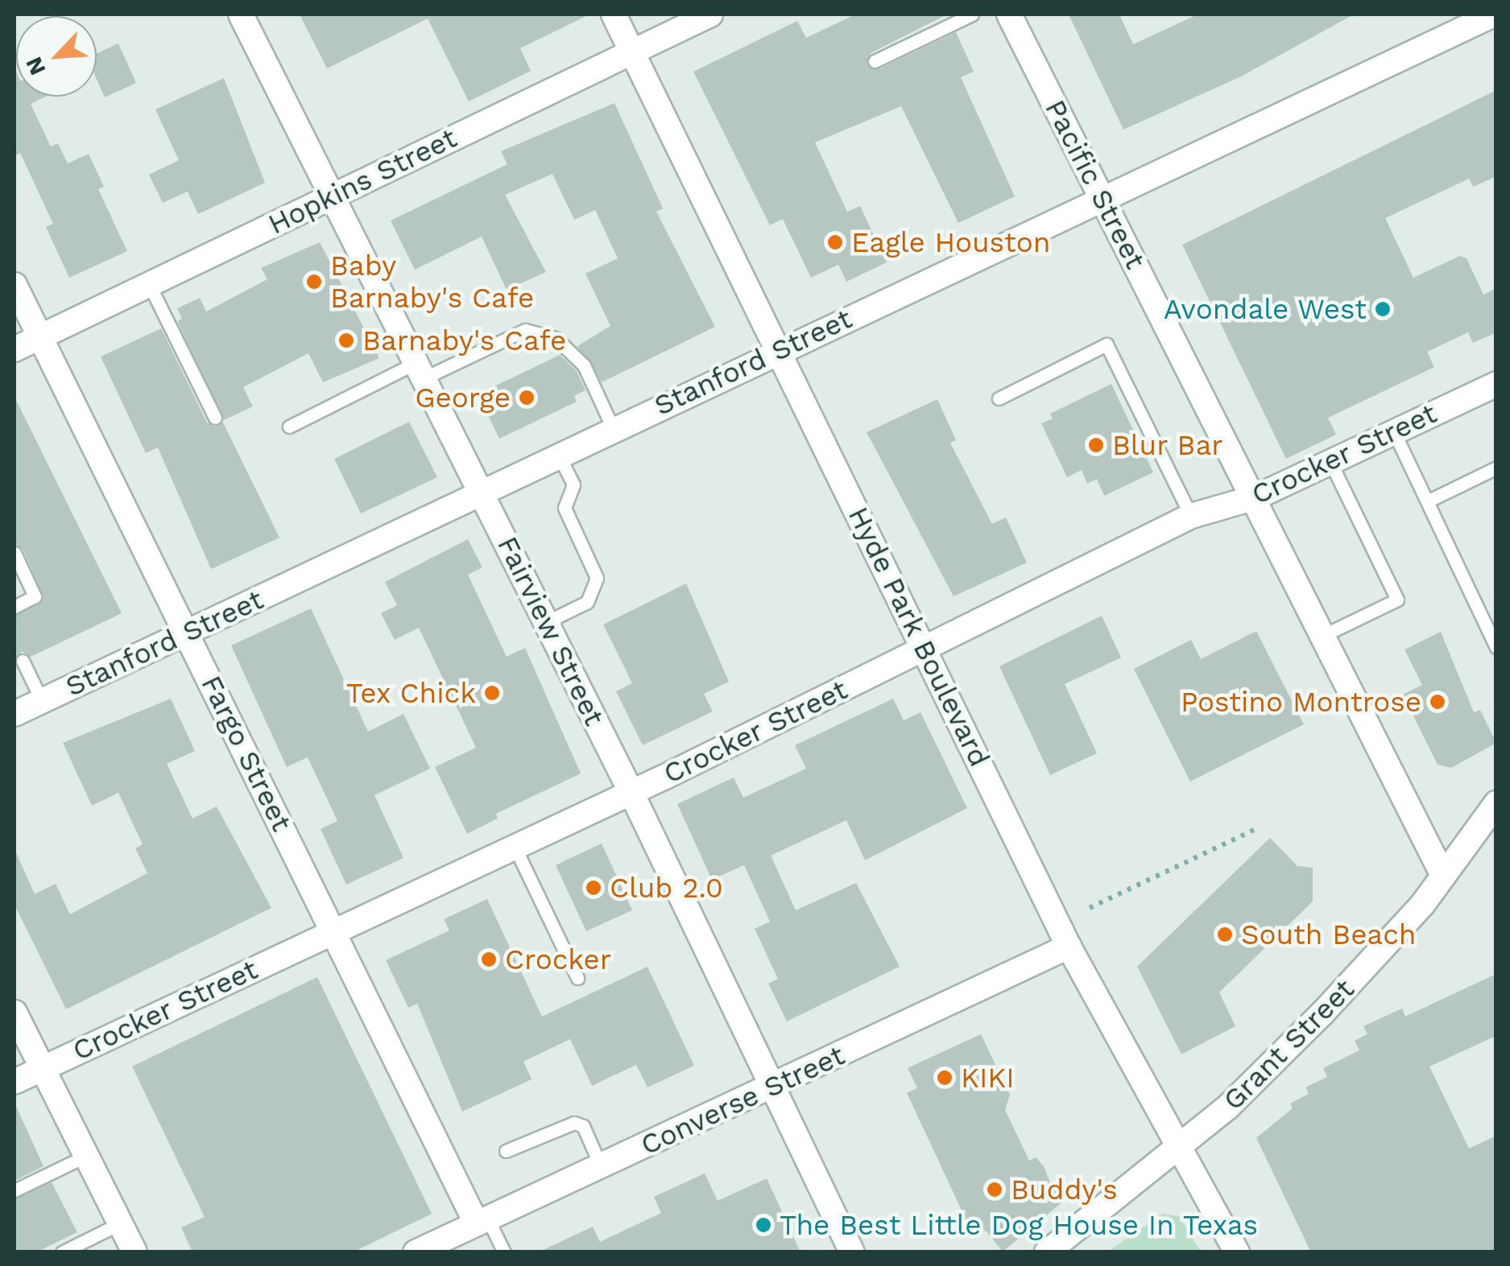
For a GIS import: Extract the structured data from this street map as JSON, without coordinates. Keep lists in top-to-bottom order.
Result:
{
  "streets": {
    "street": [
      "Hopkins Street",
      "Pacific Street",
      "Stanford Street",
      "Crocker Street",
      "Fairview Street",
      "Hyde Park Boulevard",
      "Fargo Street",
      "Grant Street",
      "Converse Street"
    ]
  },
  "crossings": [
    ["Hopkins Street", "Fairview Street"],
    ["Hopkins Street", "Hyde Park Boulevard"],
    ["Hopkins Street", "Fargo Street"],
    ["Pacific Street", "Stanford Street"],
    ["Pacific Street", "Crocker Street"],
    ["Pacific Street", "Grant Street"],
    ["Stanford Street", "Fairview Street"],
    ["Stanford Street", "Hyde Park Boulevard"],
    ["Stanford Street", "Fargo Street"],
    ["Crocker Street", "Fairview Street"],
    ["Crocker Street", "Hyde Park Boulevard"],
    ["Crocker Street", "Fargo Street"],
    ["Fairview Street", "Converse Street"],
    ["Hyde Park Boulevard", "Grant Street"],
    ["Hyde Park Boulevard", "Converse Street"],
    ["Fargo Street", "Converse Street"]
  ],
  "places": [
    "Eagle Houston",
    "Baby Barnaby's Cafe",
    "Avondale West",
    "Barnaby's Cafe",
    "George",
    "Blur Bar",
    "Tex Chick",
    "Postino Montrose",
    "Club 2.0",
    "South Beach",
    "Crocker",
    "KIKI",
    "Buddy's",
    "The Best Little Dog House In Texas"
  ],
  "north": "bottom left"
}
